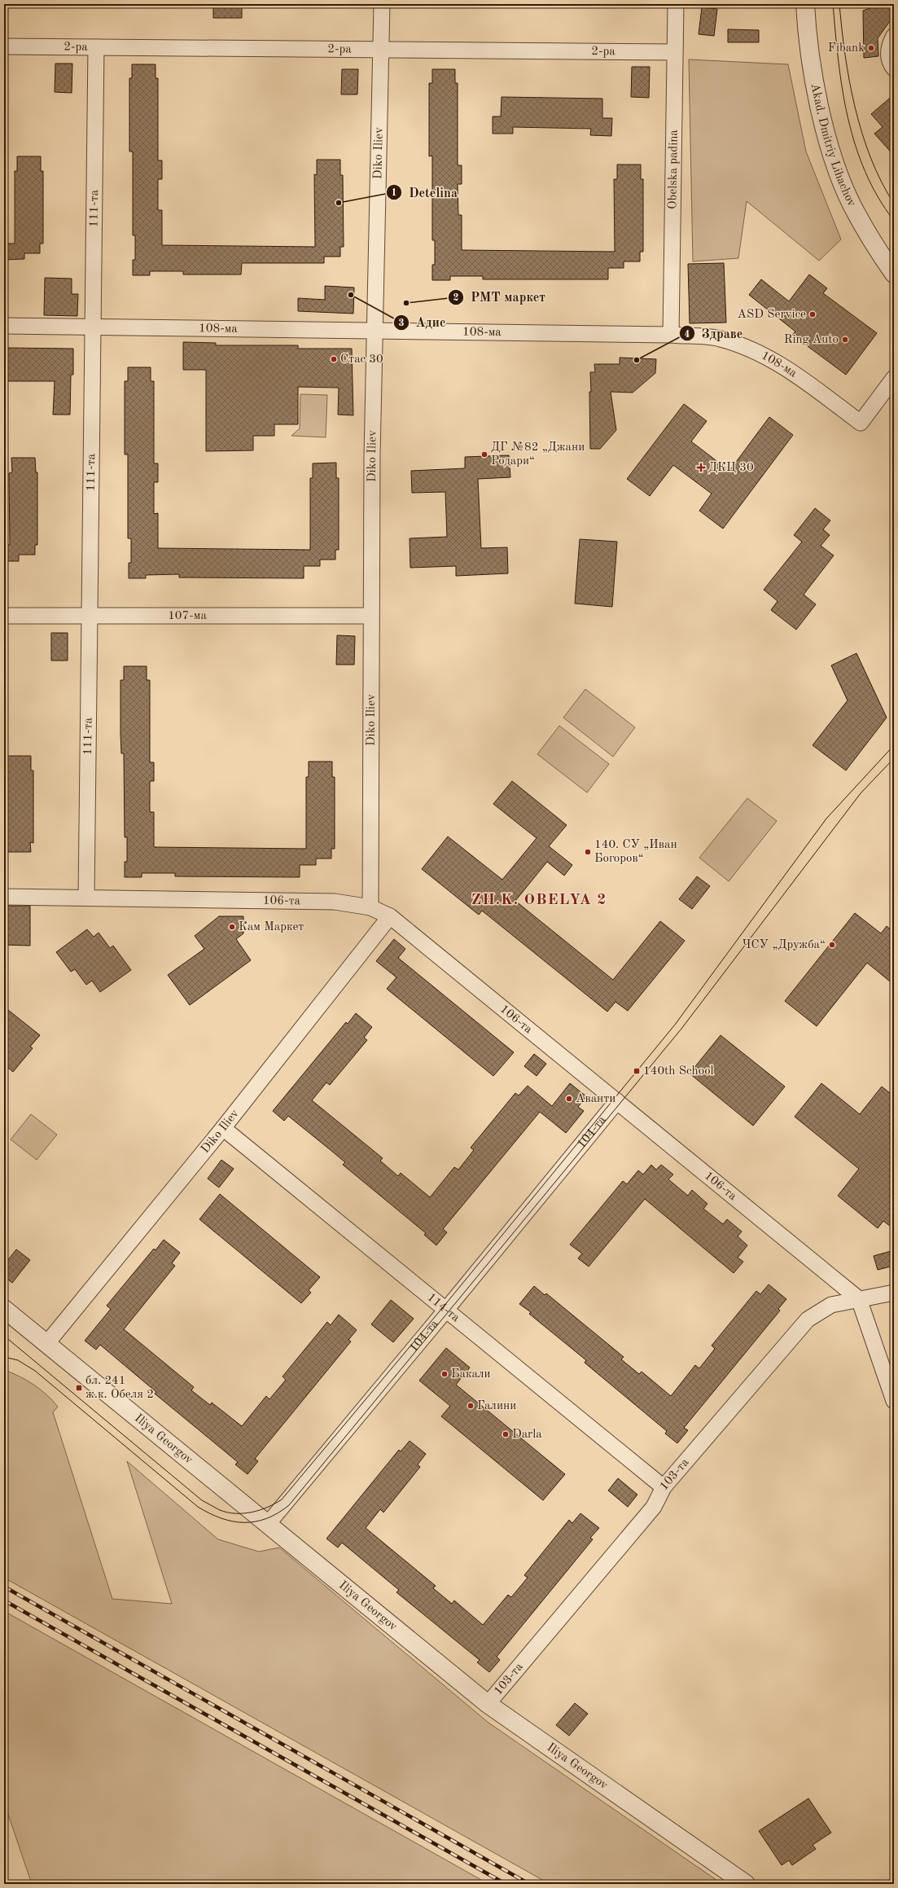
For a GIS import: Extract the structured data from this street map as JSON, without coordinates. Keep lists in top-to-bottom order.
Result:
{
  "streets": {
    "street": [
      "2-ра",
      "Akad. Dmitriy Lihachov",
      "Diko Iliev",
      "Obelska padina",
      "111-та",
      "108-ма",
      "107-ма",
      "106-та",
      "104-та",
      "114-та",
      "Iliya Georgov",
      "103-та"
    ]
  },
  "crossings": [
    ["2-ра", "Diko Iliev"],
    ["2-ра", "Obelska padina"],
    ["2-ра", "111-та"],
    ["Diko Iliev", "108-ма"],
    ["Diko Iliev", "107-ма"],
    ["Diko Iliev", "106-та"],
    ["Diko Iliev", "114-та"],
    ["Diko Iliev", "Iliya Georgov"],
    ["Obelska padina", "108-ма"],
    ["111-та", "108-ма"],
    ["111-та", "107-ма"],
    ["111-та", "106-та"],
    ["106-та", "104-та"],
    ["106-та", "103-та"],
    ["104-та", "114-та"],
    ["104-та", "Iliya Georgov"],
    ["114-та", "103-та"],
    ["Iliya Georgov", "103-та"]
  ],
  "districts": ["ZH.K. OBELYA 2"],
  "places": {
    "other": [
      "Fibank",
      "Detelina",
      "Адис",
      "РМТ маркет",
      "ASD Service",
      "Ring Auto",
      "Стас 30",
      "Здраве",
      "ДГ №82 „Джани Родари“",
      "140. СУ „Иван Богоров“",
      "Кам Маркет",
      "ЧСУ „Дружба“",
      "Аванти",
      "Бакали",
      "Галини",
      "Darla"
    ],
    "health": ["ДКЦ 30"],
    "transit": ["140th School", "бл. 241 ж.к. Обеля 2"]
  }
}
